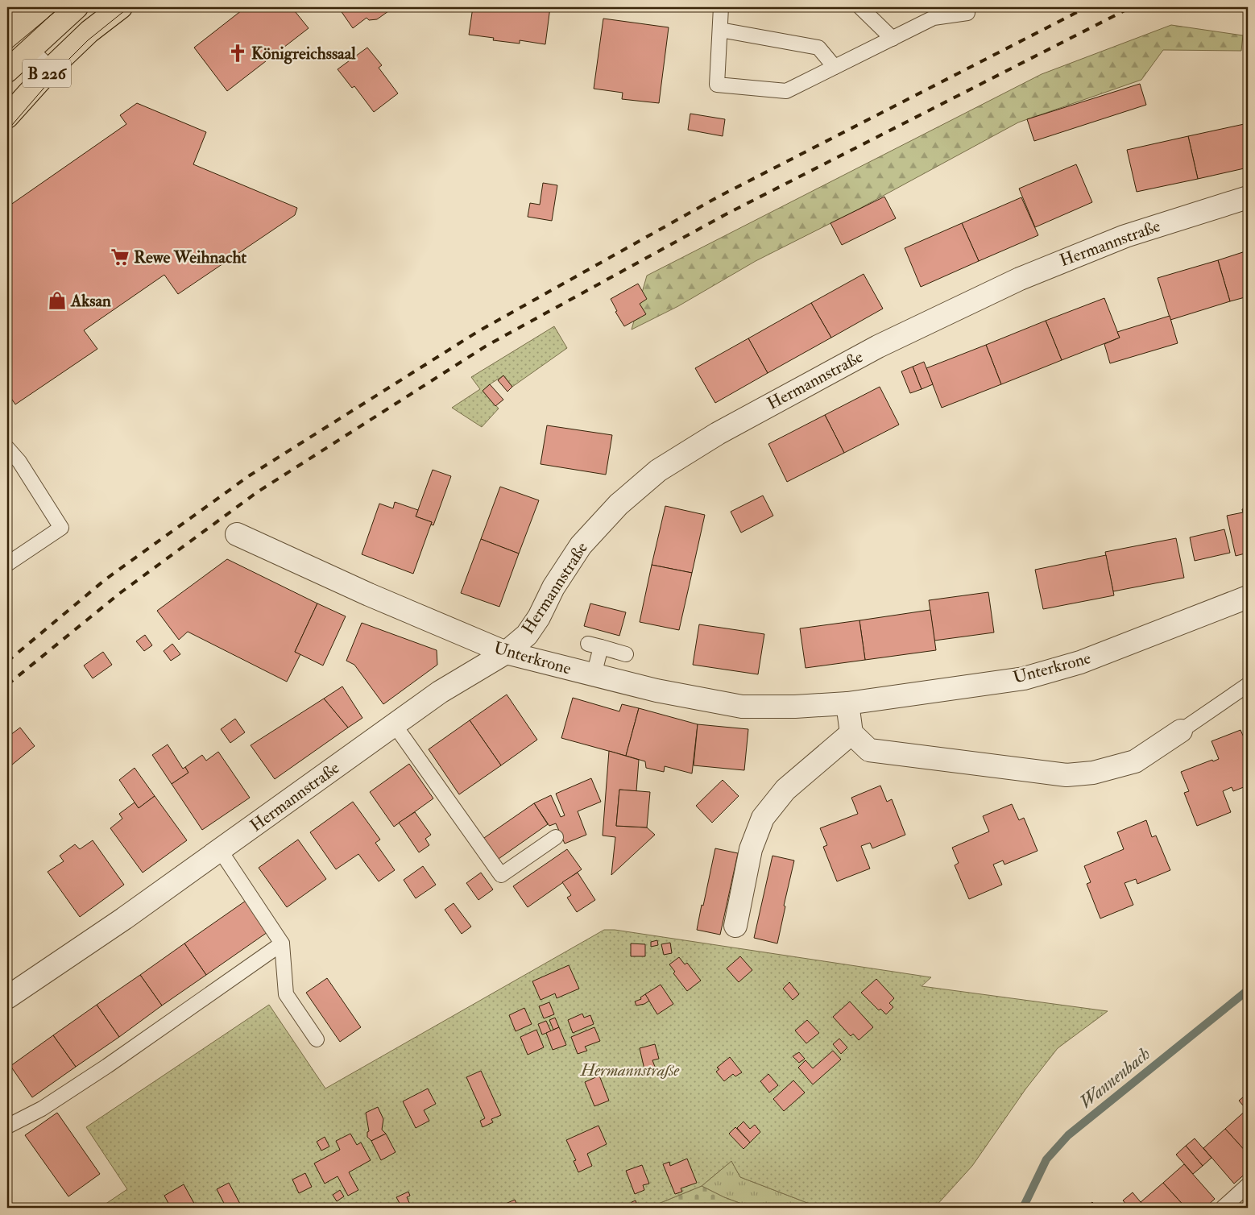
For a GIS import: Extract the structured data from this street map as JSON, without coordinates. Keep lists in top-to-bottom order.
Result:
{
  "streets": {
    "main road": ["B 226"],
    "street": ["Hermannstraße", "Unterkrone"]
  },
  "crossings": [
    ["Hermannstraße", "Unterkrone"]
  ],
  "water": ["Wannenbach"],
  "parks": ["Hermannstraße"],
  "places": {
    "church": ["Königreichssaal"],
    "supermarket": ["Rewe Weihnacht"],
    "shop": ["Aksan"]
  }
}
